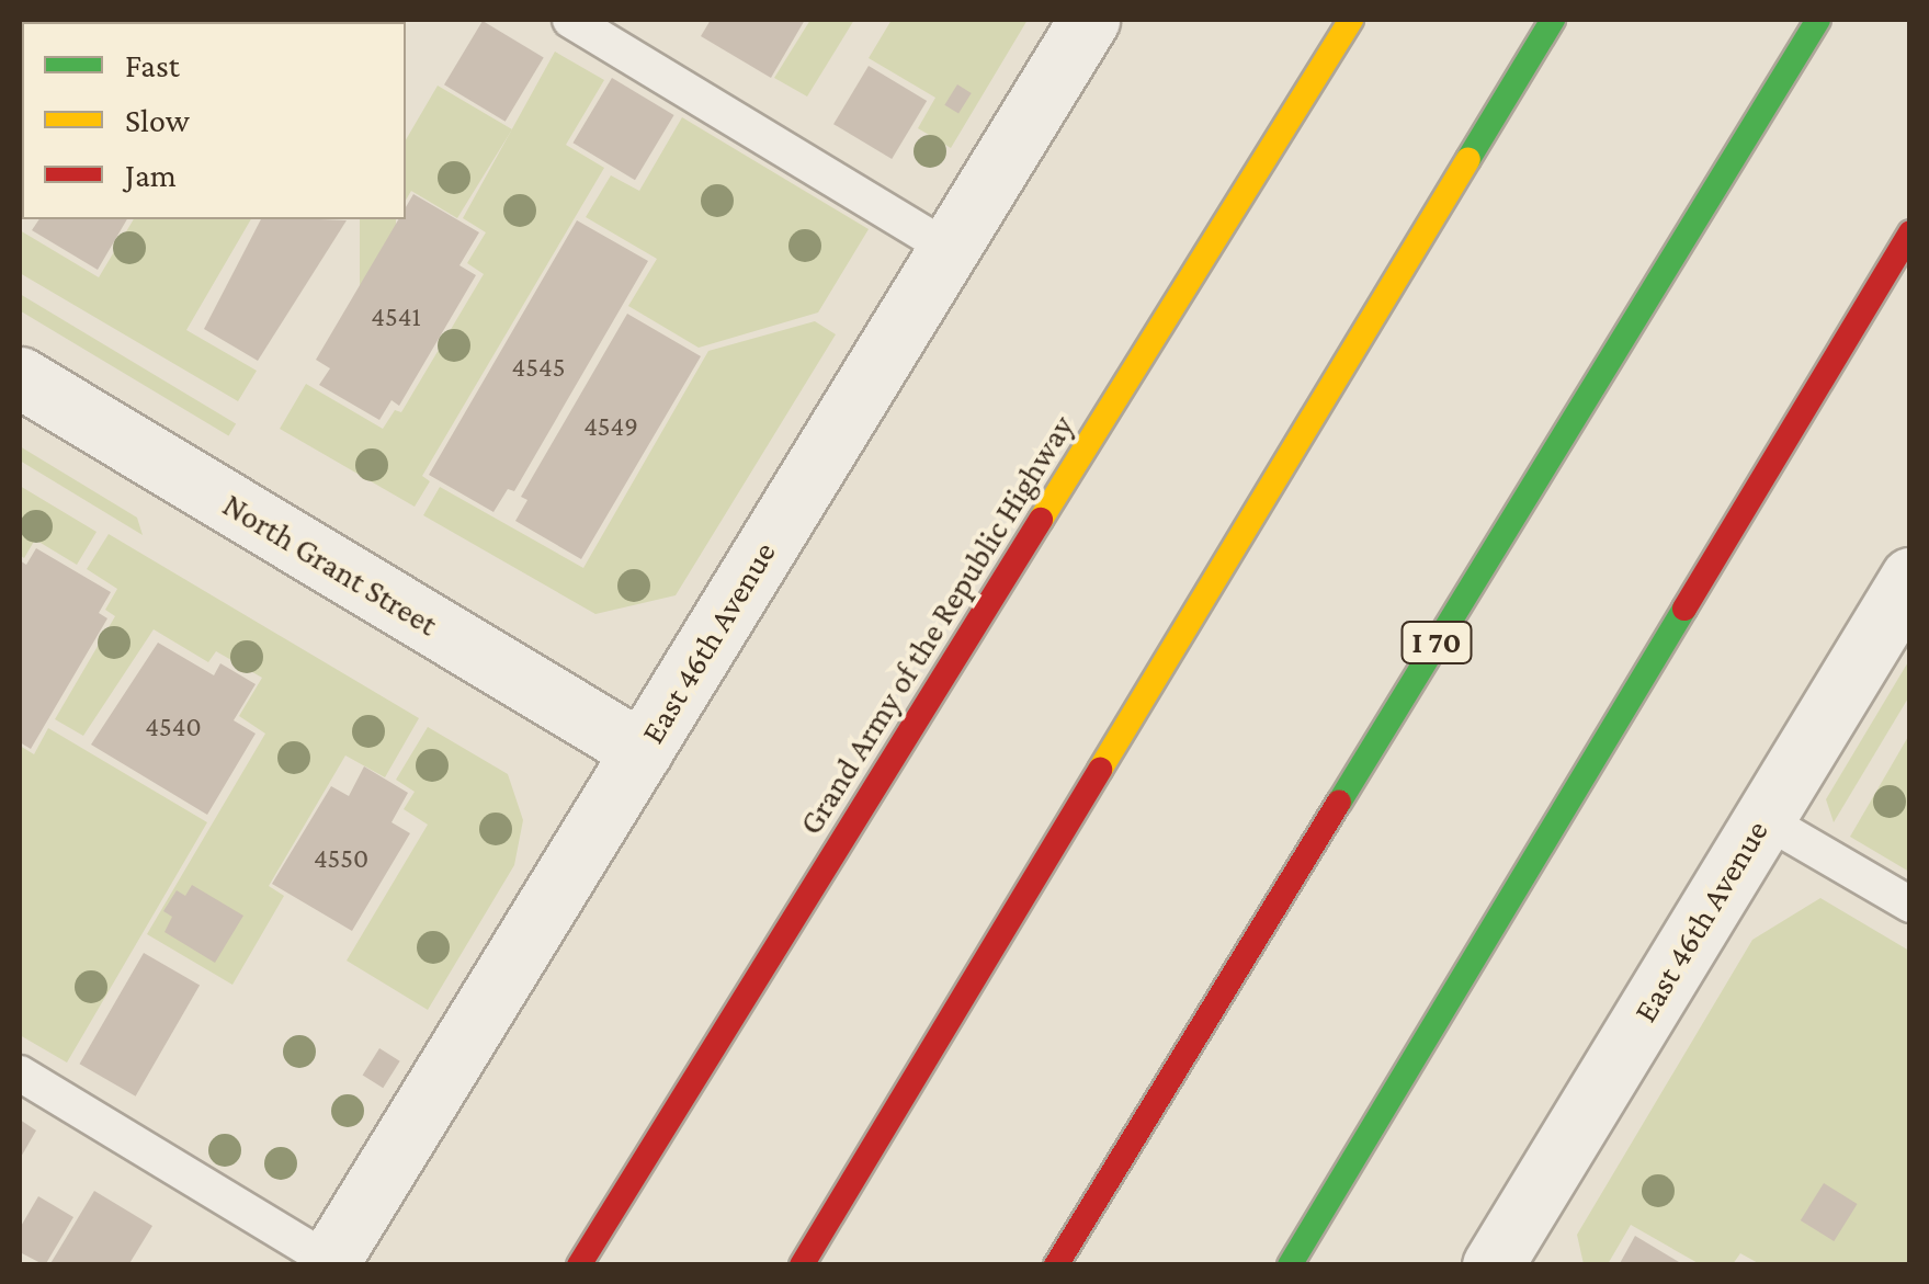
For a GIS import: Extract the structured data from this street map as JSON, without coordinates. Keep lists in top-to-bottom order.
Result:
{
  "streets": {
    "highway": ["Grand Army of the Republic Highway", "I 70"],
    "street": ["North Grant Street", "East 46th Avenue"]
  },
  "crossings": [
    ["North Grant Street", "East 46th Avenue"]
  ],
  "house_numbers": [
    "4541",
    "4545",
    "4549",
    "4540",
    "4550"
  ],
  "legend": ["Fast", "Slow", "Jam"]
}
